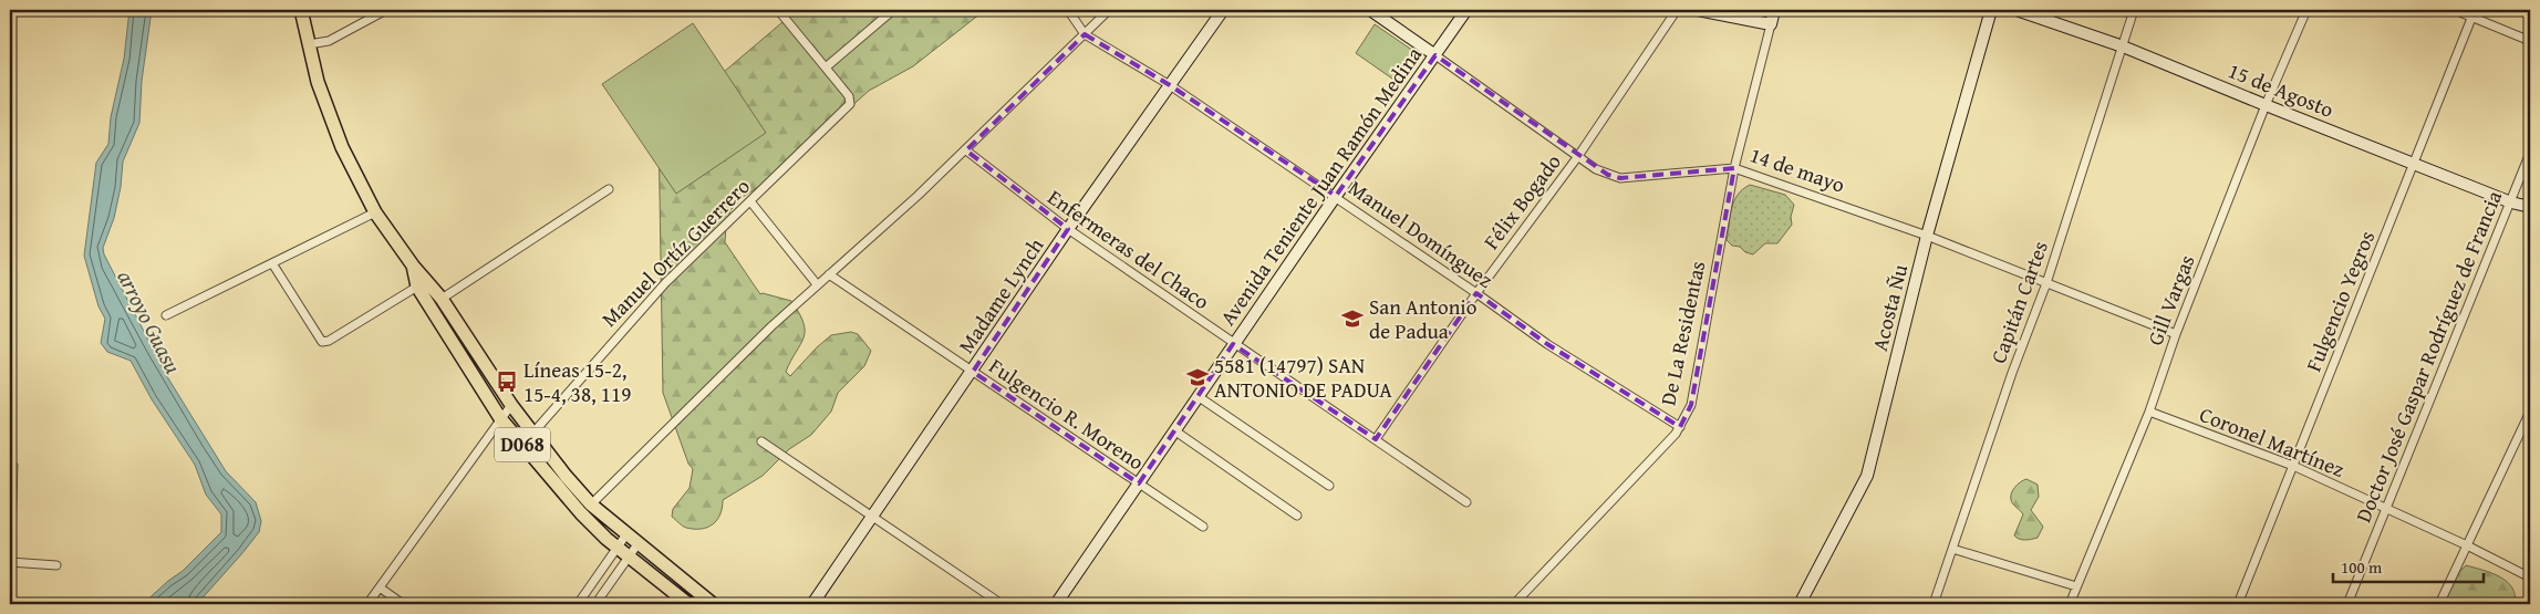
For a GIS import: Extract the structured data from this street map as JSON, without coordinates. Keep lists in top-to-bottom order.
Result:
{
  "streets": {
    "main road": ["D068"],
    "street": [
      "15 de Agosto",
      "14 de mayo",
      "Avenida Teniente Juan Ramón Medina",
      "Félix Bogado",
      "Manuel Domínguez",
      "Enfermeras del Chaco",
      "Manuel Ortíz Guerrero",
      "Madame Lynch",
      "Gill Vargas",
      "Fulgencio Yegros",
      "Capitán Cartes",
      "Acosta Ñu",
      "De La Residentas",
      "Doctor José Gaspar Rodríguez de Francia",
      "Fulgencio R. Moreno",
      "Coronel Martínez"
    ]
  },
  "crossings": [
    ["15 de Agosto", "Gill Vargas"],
    ["15 de Agosto", "Fulgencio Yegros"],
    ["15 de Agosto", "Capitán Cartes"],
    ["15 de Agosto", "Doctor José Gaspar Rodríguez de Francia"],
    ["14 de mayo", "Avenida Teniente Juan Ramón Medina"],
    ["14 de mayo", "Félix Bogado"],
    ["14 de mayo", "Gill Vargas"],
    ["14 de mayo", "Capitán Cartes"],
    ["14 de mayo", "Acosta Ñu"],
    ["14 de mayo", "De La Residentas"],
    ["Avenida Teniente Juan Ramón Medina", "Manuel Domínguez"],
    ["Avenida Teniente Juan Ramón Medina", "Enfermeras del Chaco"],
    ["Avenida Teniente Juan Ramón Medina", "Fulgencio R. Moreno"],
    ["Félix Bogado", "Manuel Domínguez"],
    ["Félix Bogado", "Enfermeras del Chaco"],
    ["Manuel Domínguez", "Madame Lynch"],
    ["Manuel Domínguez", "De La Residentas"],
    ["Enfermeras del Chaco", "Madame Lynch"],
    ["Manuel Ortíz Guerrero", "D068"],
    ["Madame Lynch", "Fulgencio R. Moreno"],
    ["Gill Vargas", "Coronel Martínez"],
    ["Fulgencio Yegros", "Coronel Martínez"],
    ["Doctor José Gaspar Rodríguez de Francia", "Coronel Martínez"]
  ],
  "water": ["arroyo Guasu"],
  "places": {
    "school or university": ["San Antonio de Padua", "5581 (14797) SAN ANTONIO DE PADUA"],
    "bus stop": ["Líneas 15-2, 15-4, 38, 119"]
  },
  "scale_bar": "100 m"
}
